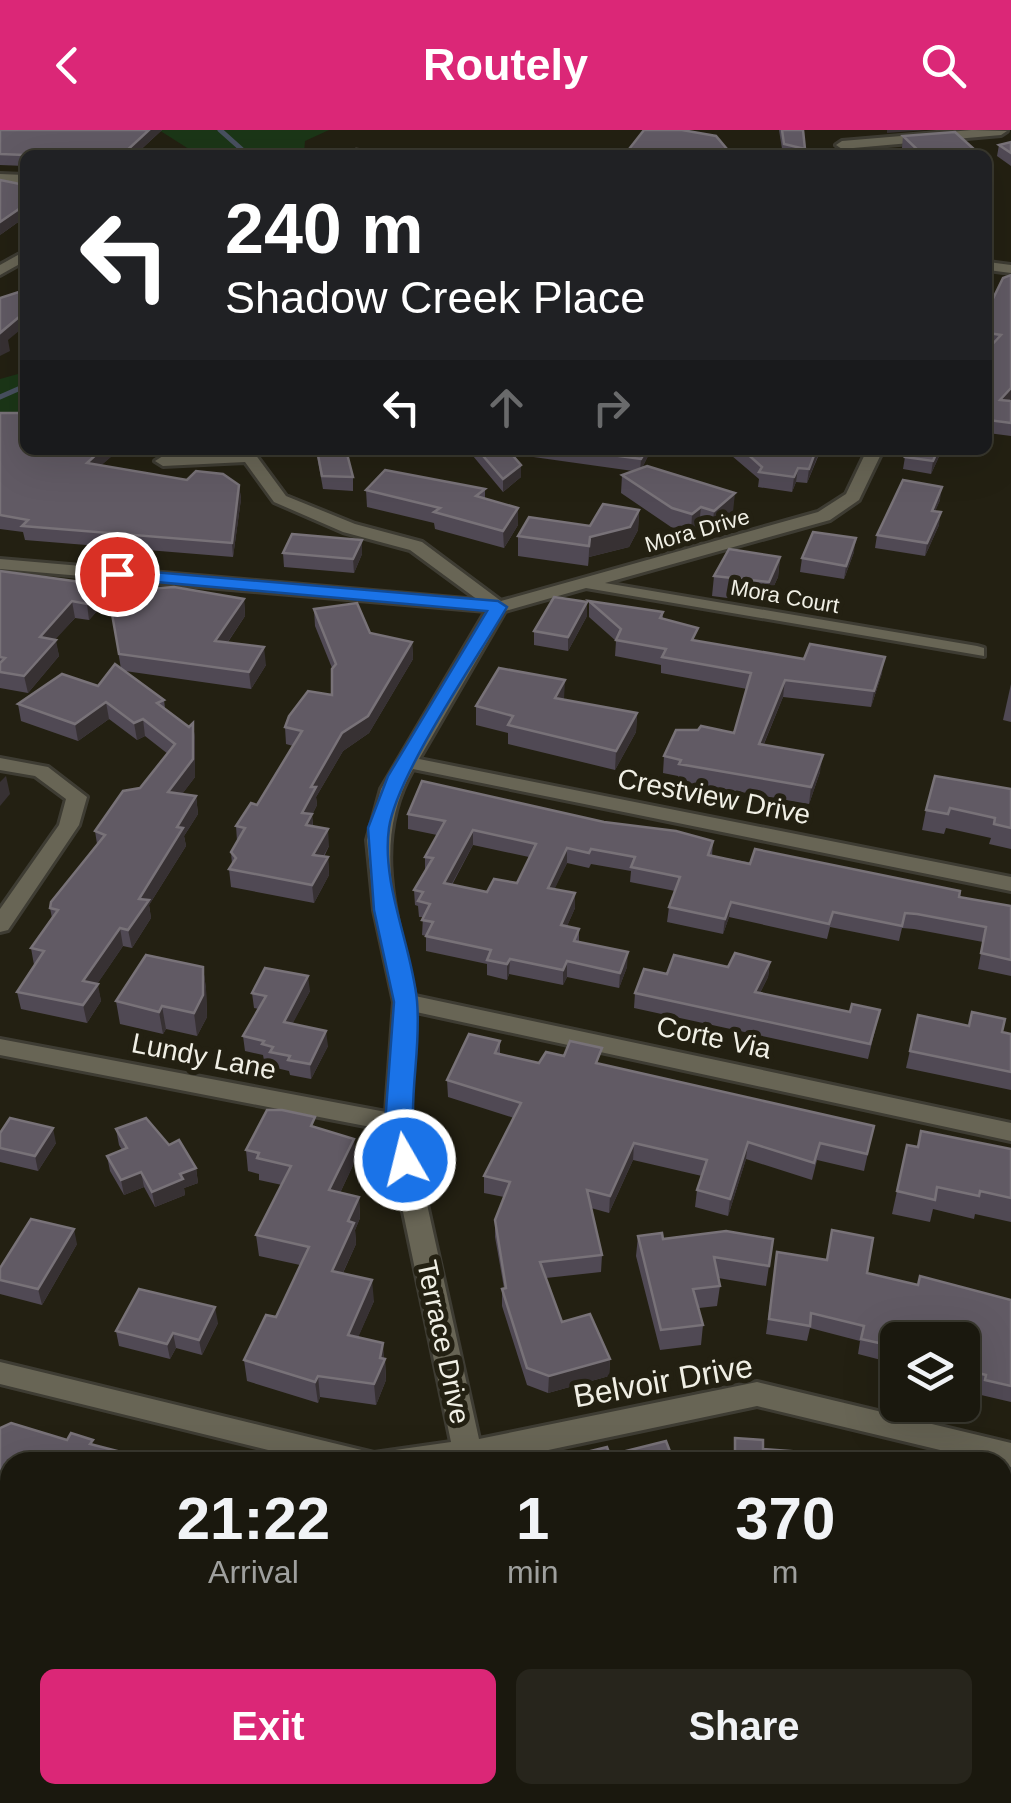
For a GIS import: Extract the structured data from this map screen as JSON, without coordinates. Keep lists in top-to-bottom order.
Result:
{
  "streets": {
    "street": [
      "Mora Drive",
      "Mora Court",
      "Crestview Drive",
      "Corte Via",
      "Lundy Lane",
      "Terrace Drive",
      "Belvoir Drive"
    ]
  },
  "crossings": [
    ["Mora Drive", "Mora Court"],
    ["Mora Drive", "Terrace Drive"],
    ["Crestview Drive", "Terrace Drive"],
    ["Corte Via", "Terrace Drive"],
    ["Lundy Lane", "Terrace Drive"]
  ],
  "page": {
    "header": "Routely",
    "turn": ["240 m", "Shadow Creek Place"],
    "eta": [
      "21:22",
      "Arrival",
      "1",
      "min",
      "370",
      "m"
    ],
    "buttons": ["Exit", "Share"]
  }
}
